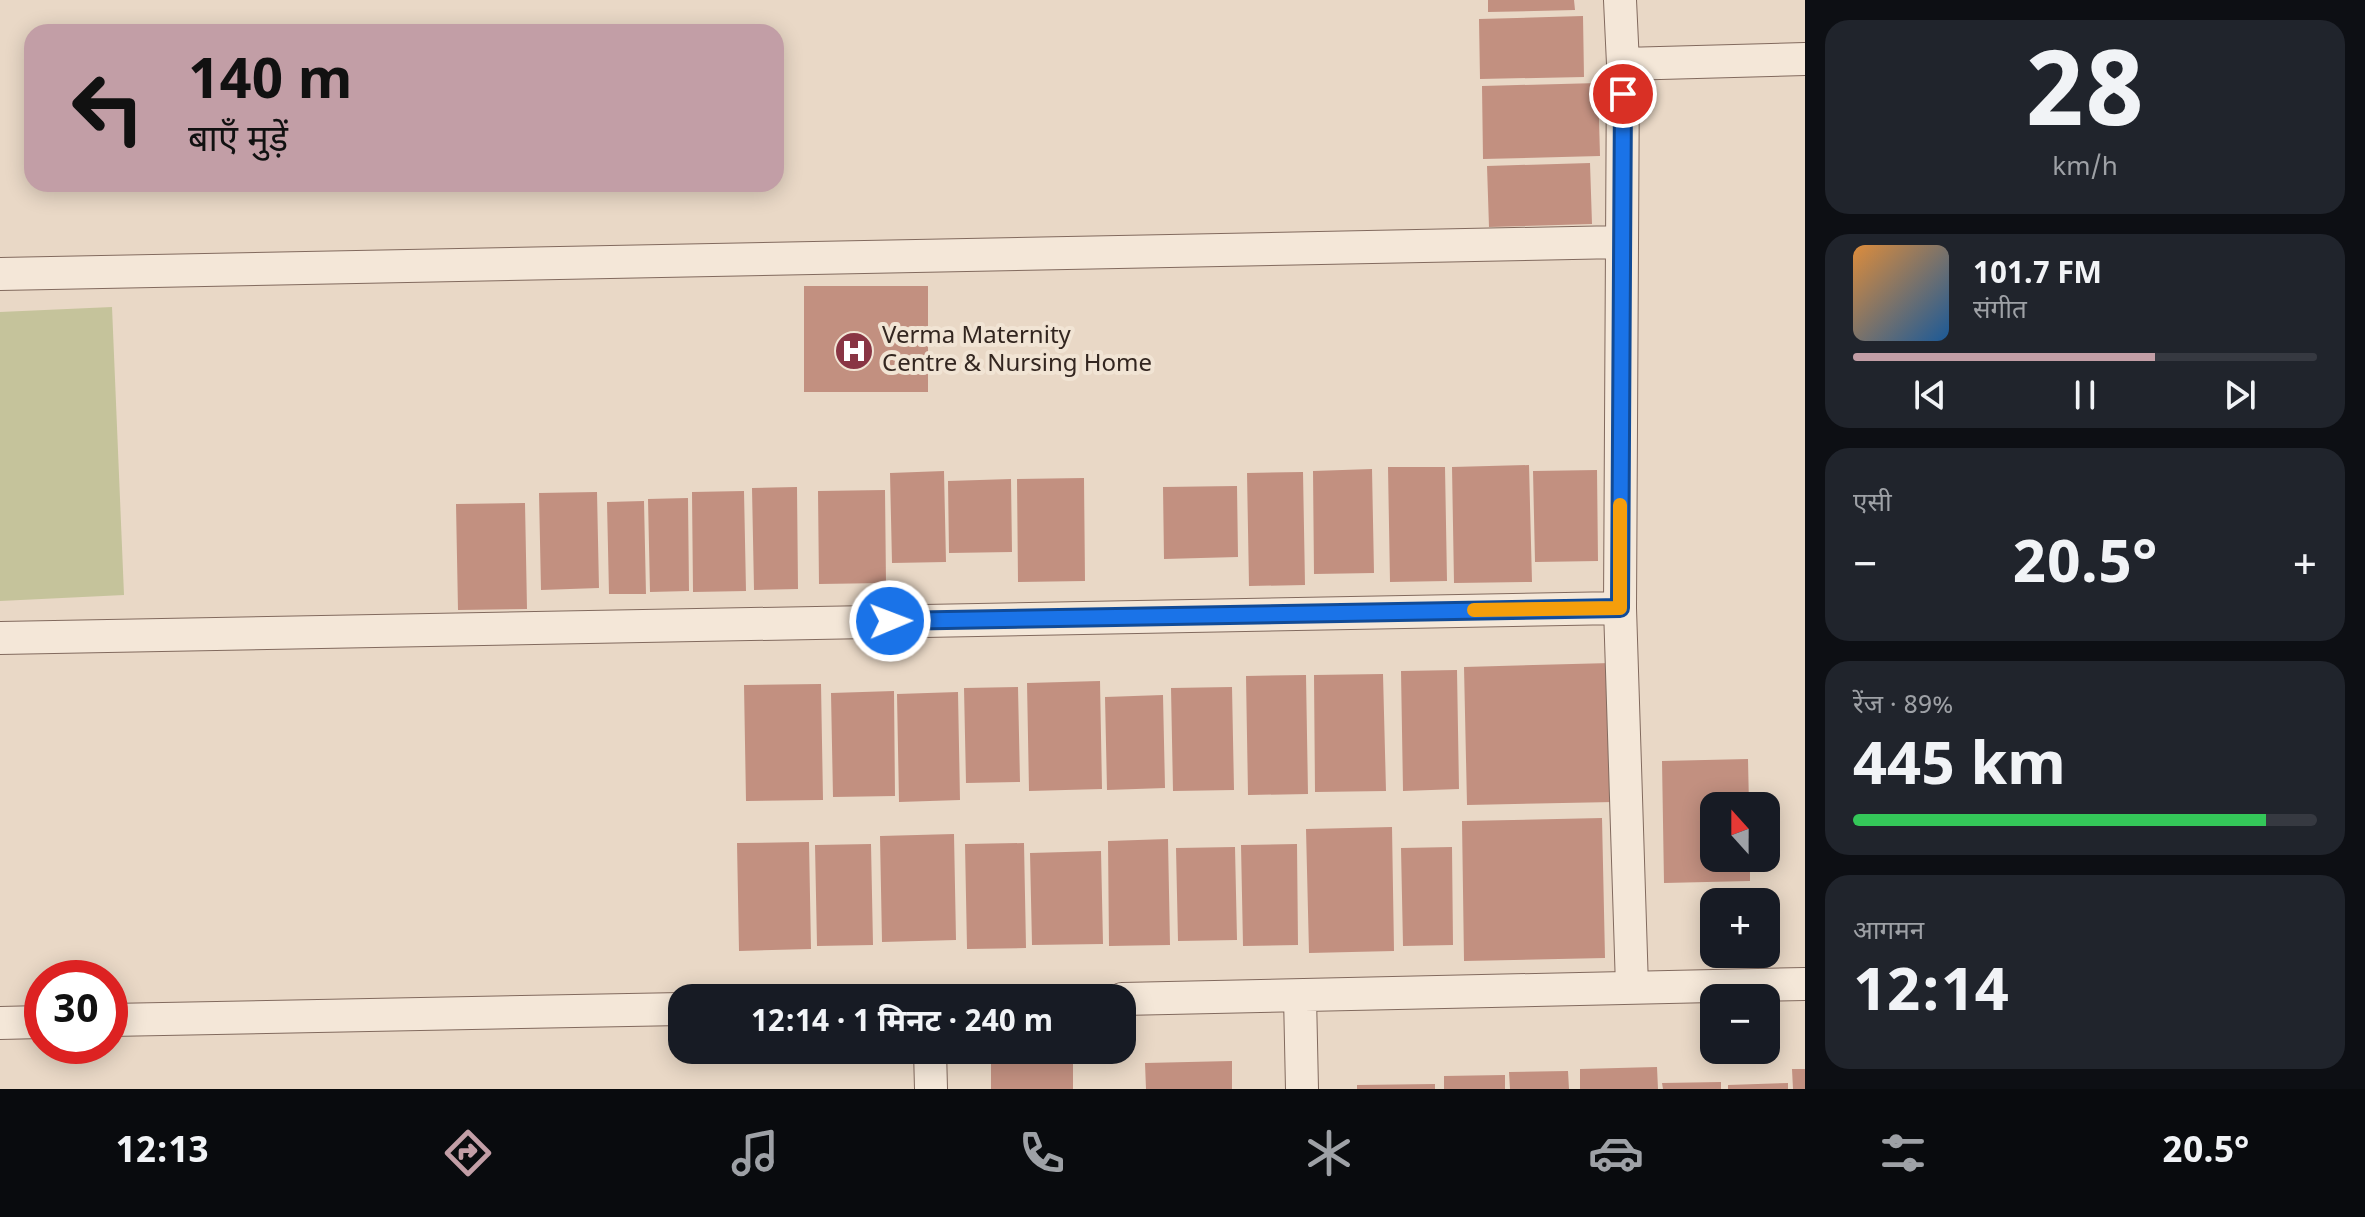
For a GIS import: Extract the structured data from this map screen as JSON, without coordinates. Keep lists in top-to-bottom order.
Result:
{
  "places": {
    "hospital": ["Verma Maternity Centre & Nursing Home"]
  },
  "north": "top",
  "page": {
    "tile": [
      ["28", "km/h"],
      "एसी",
      ["रेंज · 89%", "445 km"],
      ["आगमन", "12:14"]
    ],
    "turn": ["140 m", "बाएँ मुड़ें"],
    "song": ["101.7 FM", "संगीत"],
    "heat": ["−", "20.5°", "+"],
    "map_buttons": ["+", "−"],
    "limit": "30",
    "trip": "12:14 · 1 मिनट · 240 m",
    "tabs": ["12:13", "20.5°"]
  }
}
